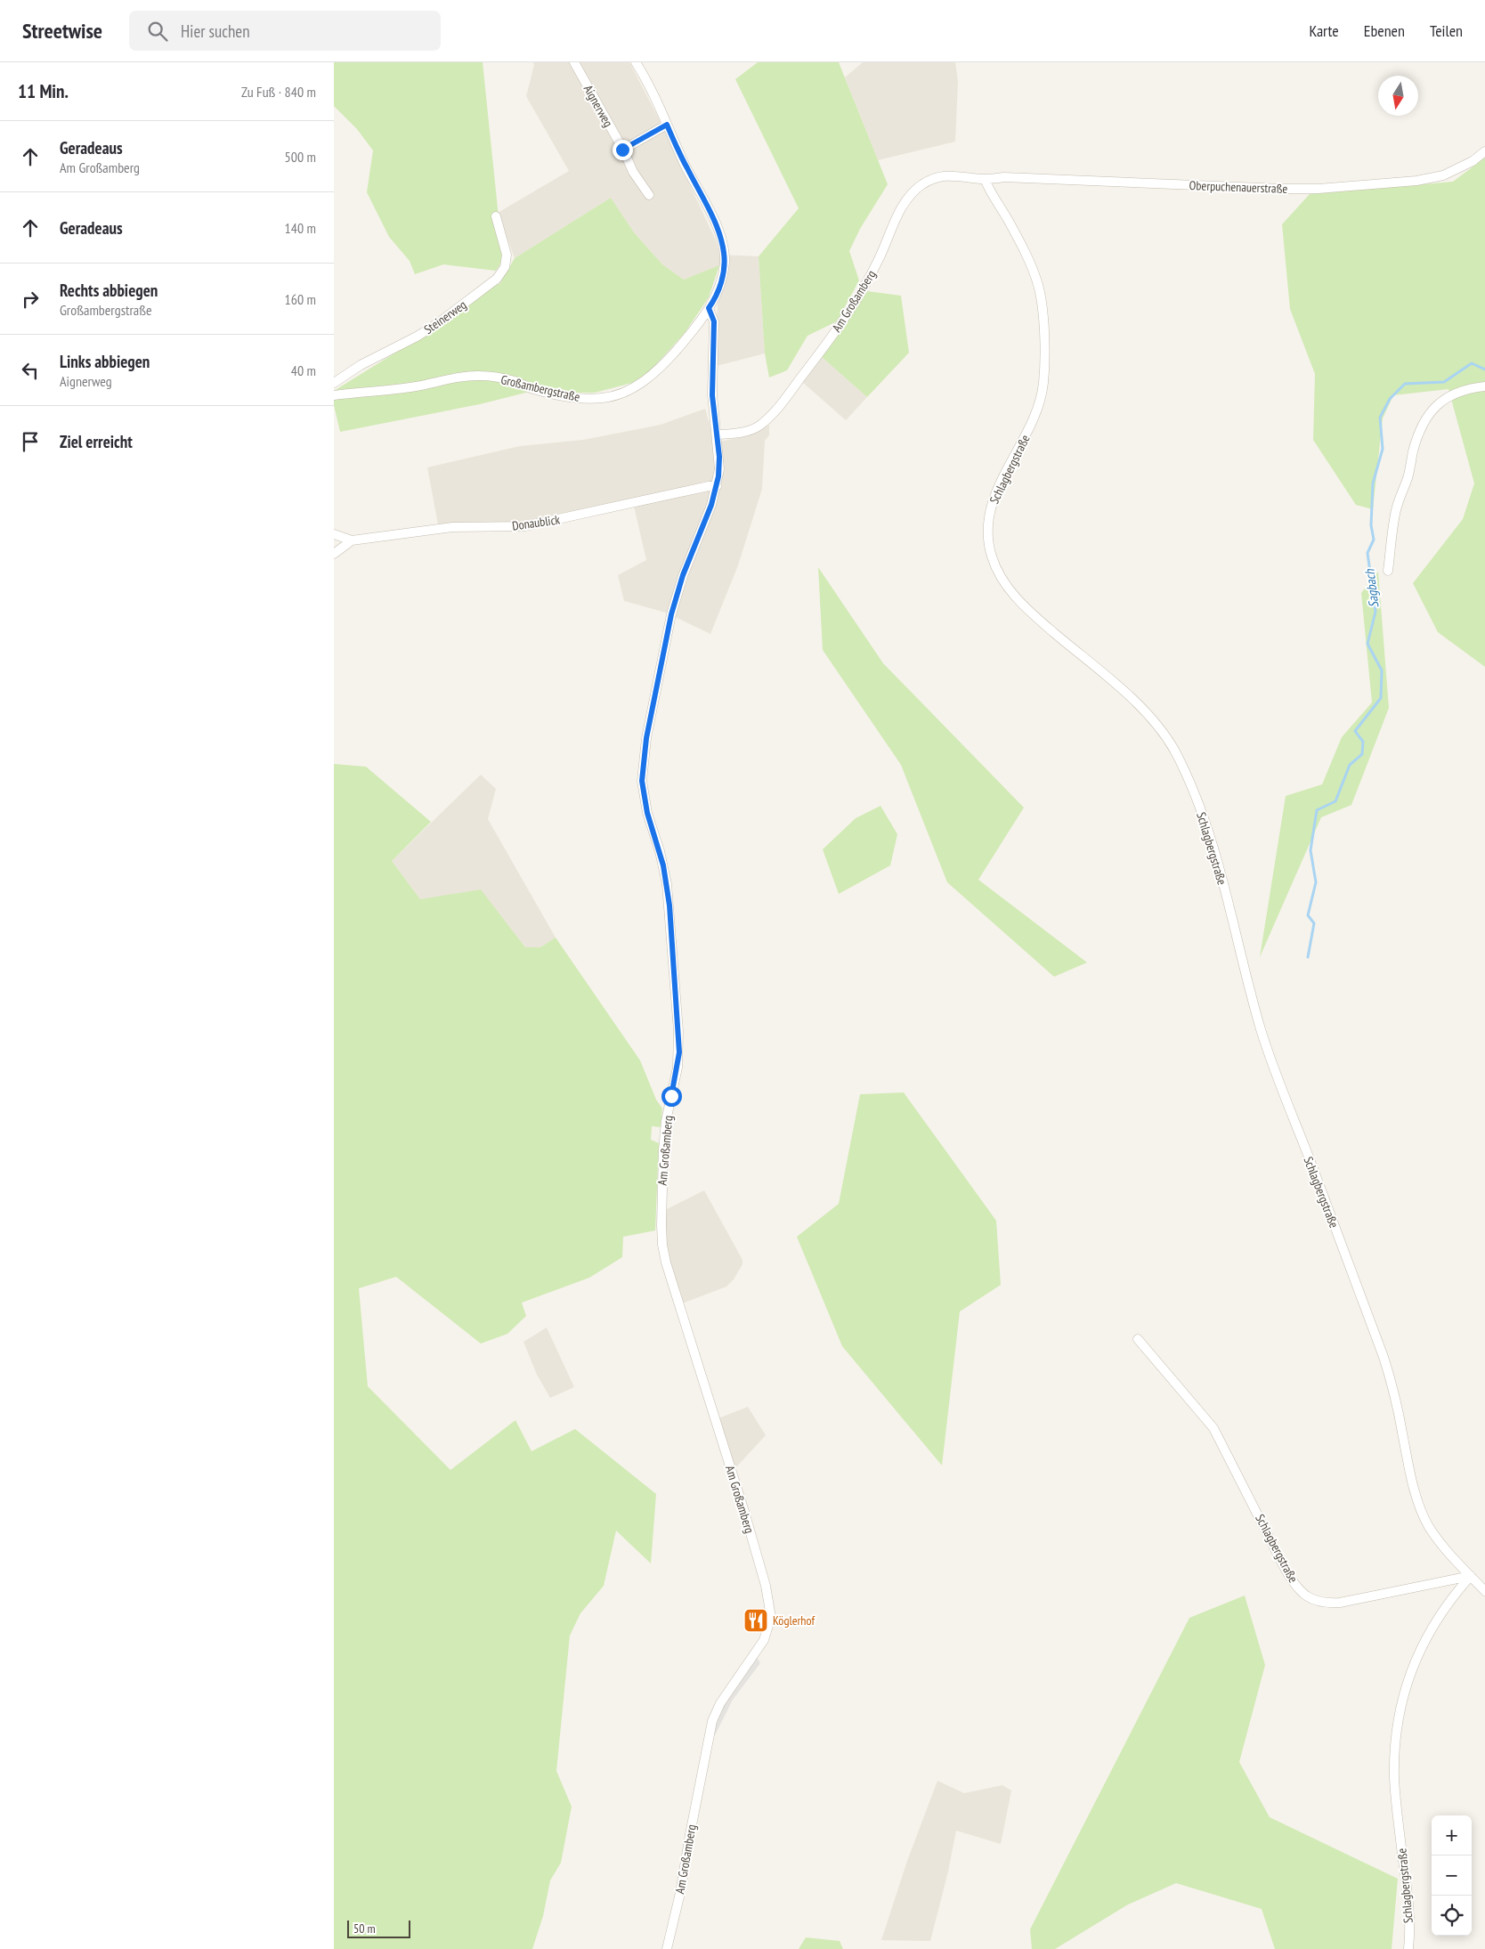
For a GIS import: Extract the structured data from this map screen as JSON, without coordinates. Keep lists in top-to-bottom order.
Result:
{
  "streets": {
    "street": [
      "Aignerweg",
      "Oberpuchenauerstraße",
      "Am Großamberg",
      "Steinerweg",
      "Großambergstraße",
      "Schlagbergstraße",
      "Donaublick"
    ]
  },
  "crossings": [
    ["Oberpuchenauerstraße", "Am Großamberg"],
    ["Oberpuchenauerstraße", "Schlagbergstraße"],
    ["Am Großamberg", "Großambergstraße"],
    ["Am Großamberg", "Schlagbergstraße"],
    ["Am Großamberg", "Donaublick"]
  ],
  "water": ["Sagbach"],
  "places": {
    "restaurant": ["Köglerhof"]
  },
  "scale_bar": "50 m",
  "north": "bottom",
  "page": {
    "header": "Streetwise",
    "search": "Hier suchen",
    "nav": ["Karte", "Ebenen", "Teilen"],
    "heading": ["11 Min.", "Zu Fuß · 840 m"],
    "list": [
      ["Geradeaus", "Am Großamberg", "500 m"],
      ["Geradeaus", "140 m"],
      ["Rechts abbiegen", "Großambergstraße", "160 m"],
      ["Links abbiegen", "Aignerweg", "40 m"],
      "Ziel erreicht"
    ],
    "map_buttons": ["+", "−"],
    "scale": "50 m"
  }
}
